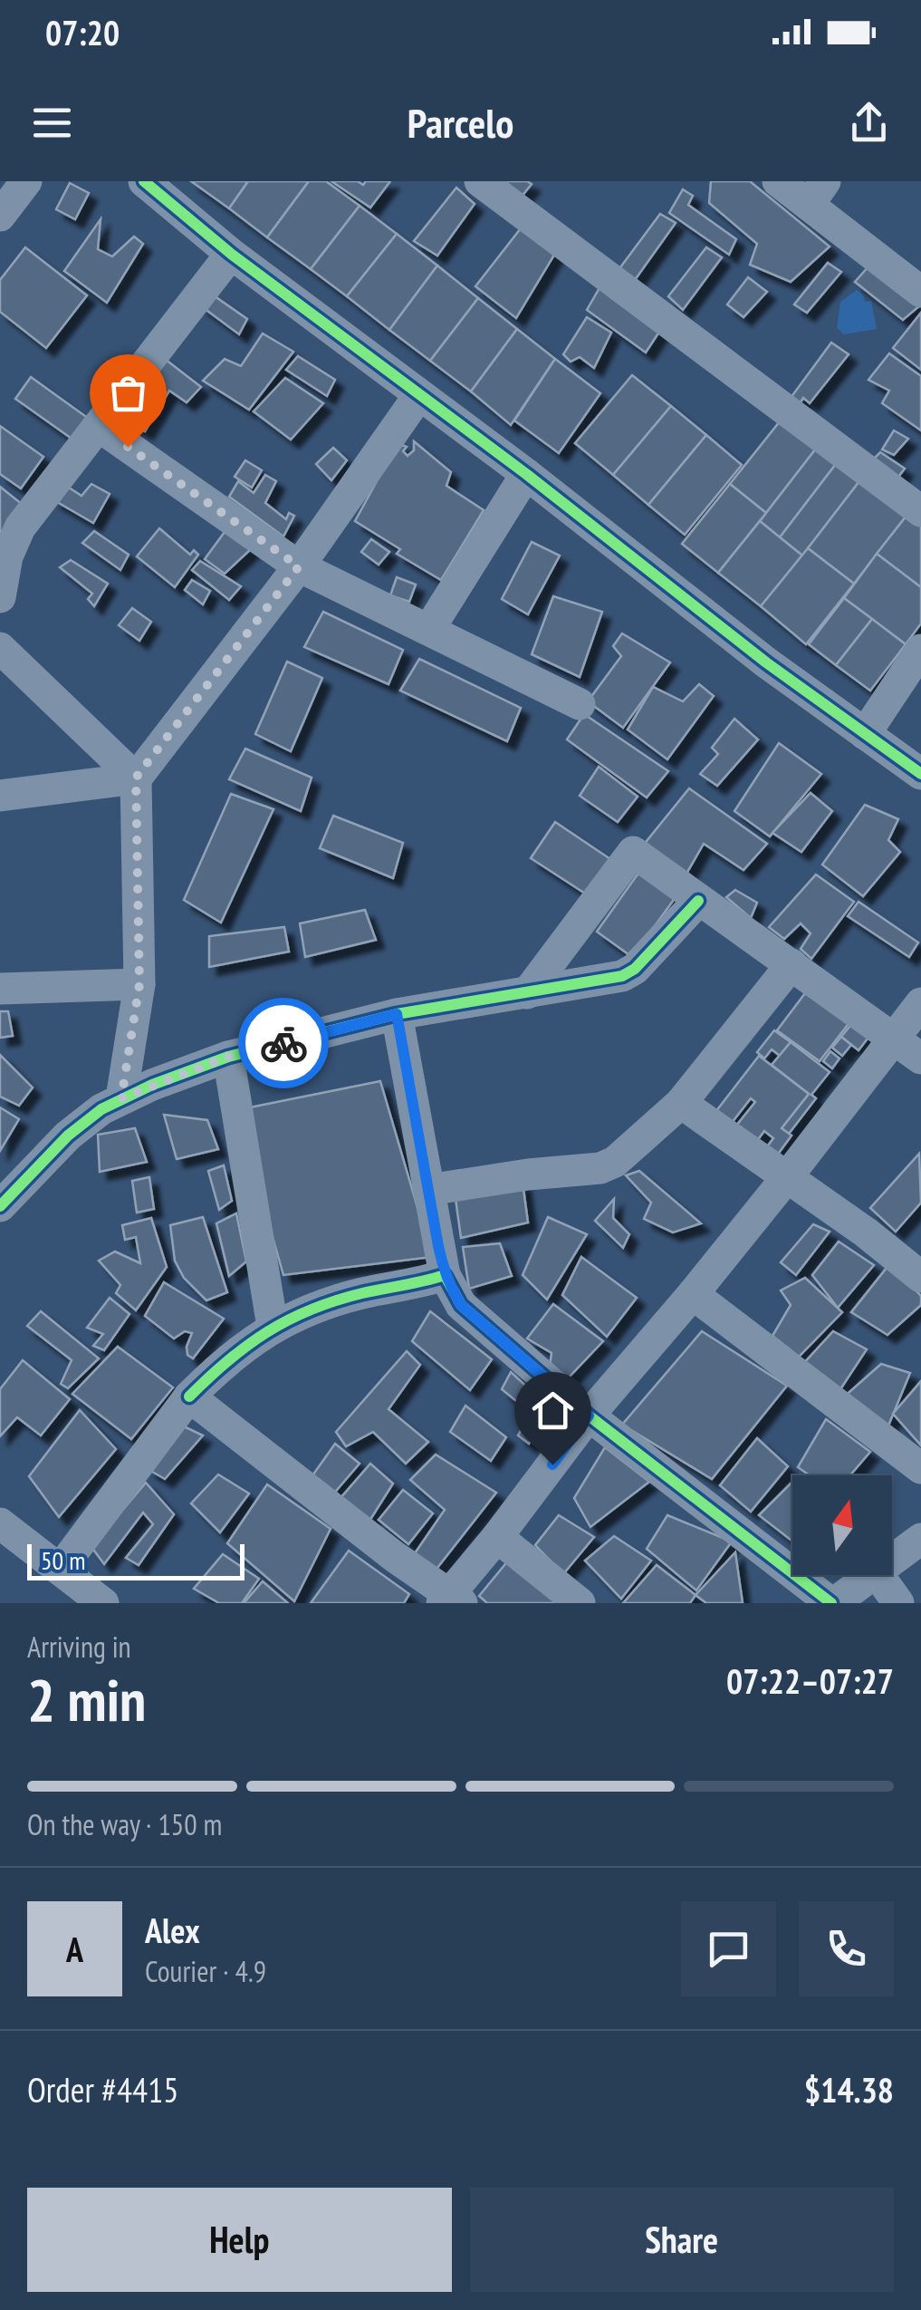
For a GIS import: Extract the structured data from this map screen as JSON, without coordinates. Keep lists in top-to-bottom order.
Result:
{
  "scale_bar": "50 m",
  "north": "top",
  "page": {
    "status": "07:20",
    "header": "Parcelo",
    "scale": "50 m",
    "heading": ["2 min", "Arriving in", "07:22–07:27"],
    "panel": [
      "Alex",
      "Courier · 4.9",
      "Order #4415",
      "$14.38"
    ],
    "bar": "On the way · 150 m",
    "round": "A",
    "buttons": ["Help", "Share"]
  }
}
